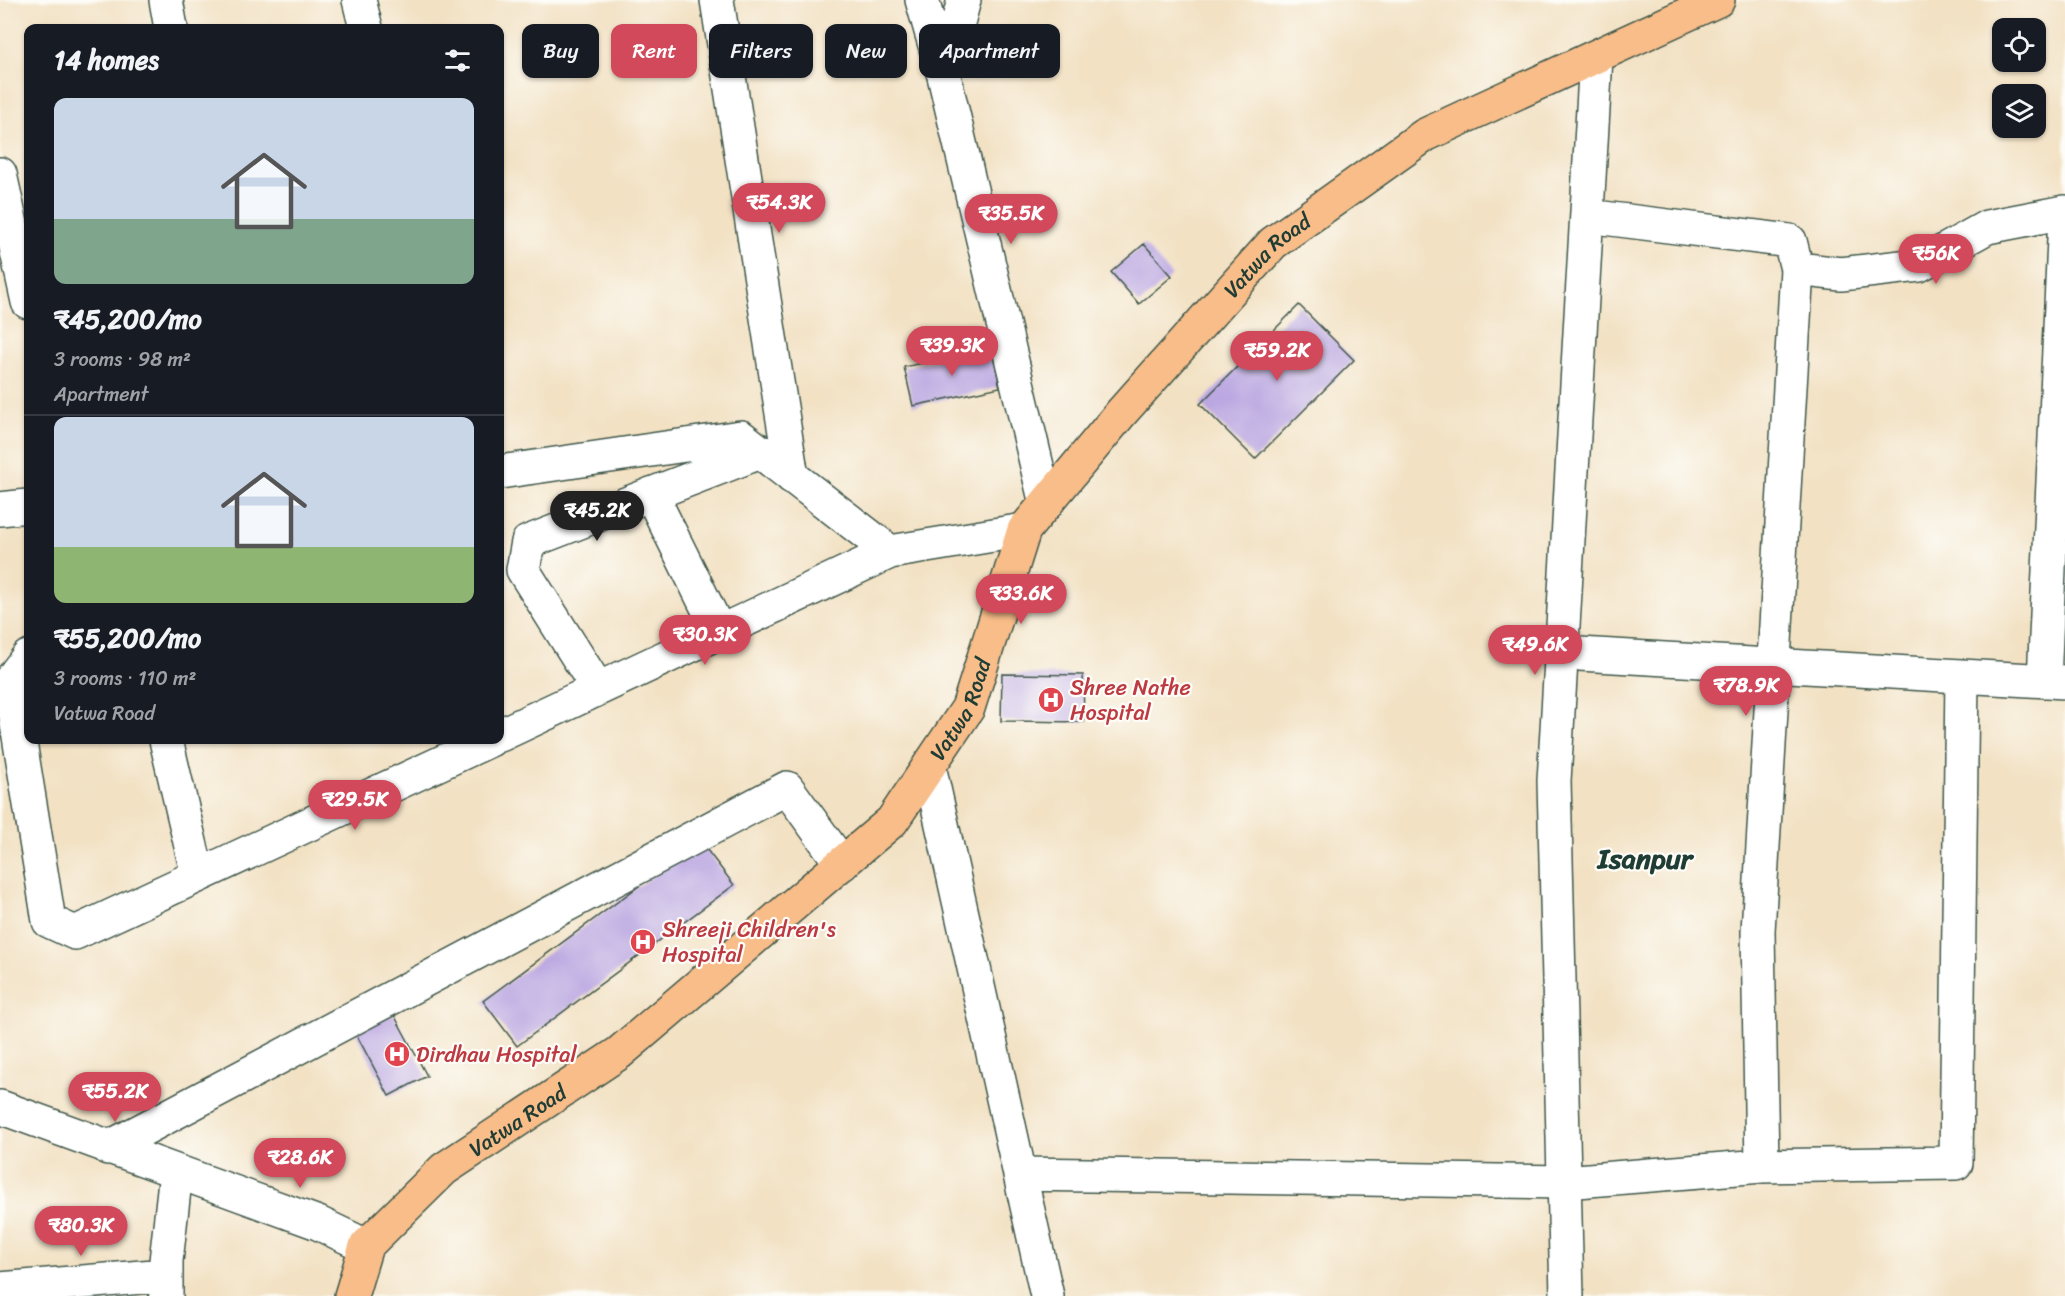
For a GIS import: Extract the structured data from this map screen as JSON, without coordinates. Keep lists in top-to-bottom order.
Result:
{
  "streets": {
    "main road": ["Vatwa Road"]
  },
  "districts": ["Isanpur"],
  "places": {
    "hospital": ["Shree Nathe Hospital", "Shreeji Children's Hospital", "Dirdhau Hospital"]
  },
  "page": {
    "chip": [
      "Buy",
      "Rent",
      "Filters",
      "New",
      "Apartment"
    ],
    "heading": "14 homes",
    "list": [
      {
        "name": "₹45,200/mo",
        "note": "3 rooms · 98 m² · Apartment"
      },
      {
        "name": "₹55,200/mo",
        "note": "3 rooms · 110 m² · Vatwa Road"
      }
    ],
    "price": [
      "₹54.3K",
      "₹35.5K",
      "₹56K",
      "₹39.3K",
      "₹59.2K",
      "₹45.2K",
      "₹33.6K",
      "₹30.3K",
      "₹49.6K",
      "₹78.9K",
      "₹29.5K",
      "₹55.2K",
      "₹28.6K",
      "₹80.3K"
    ]
  }
}
